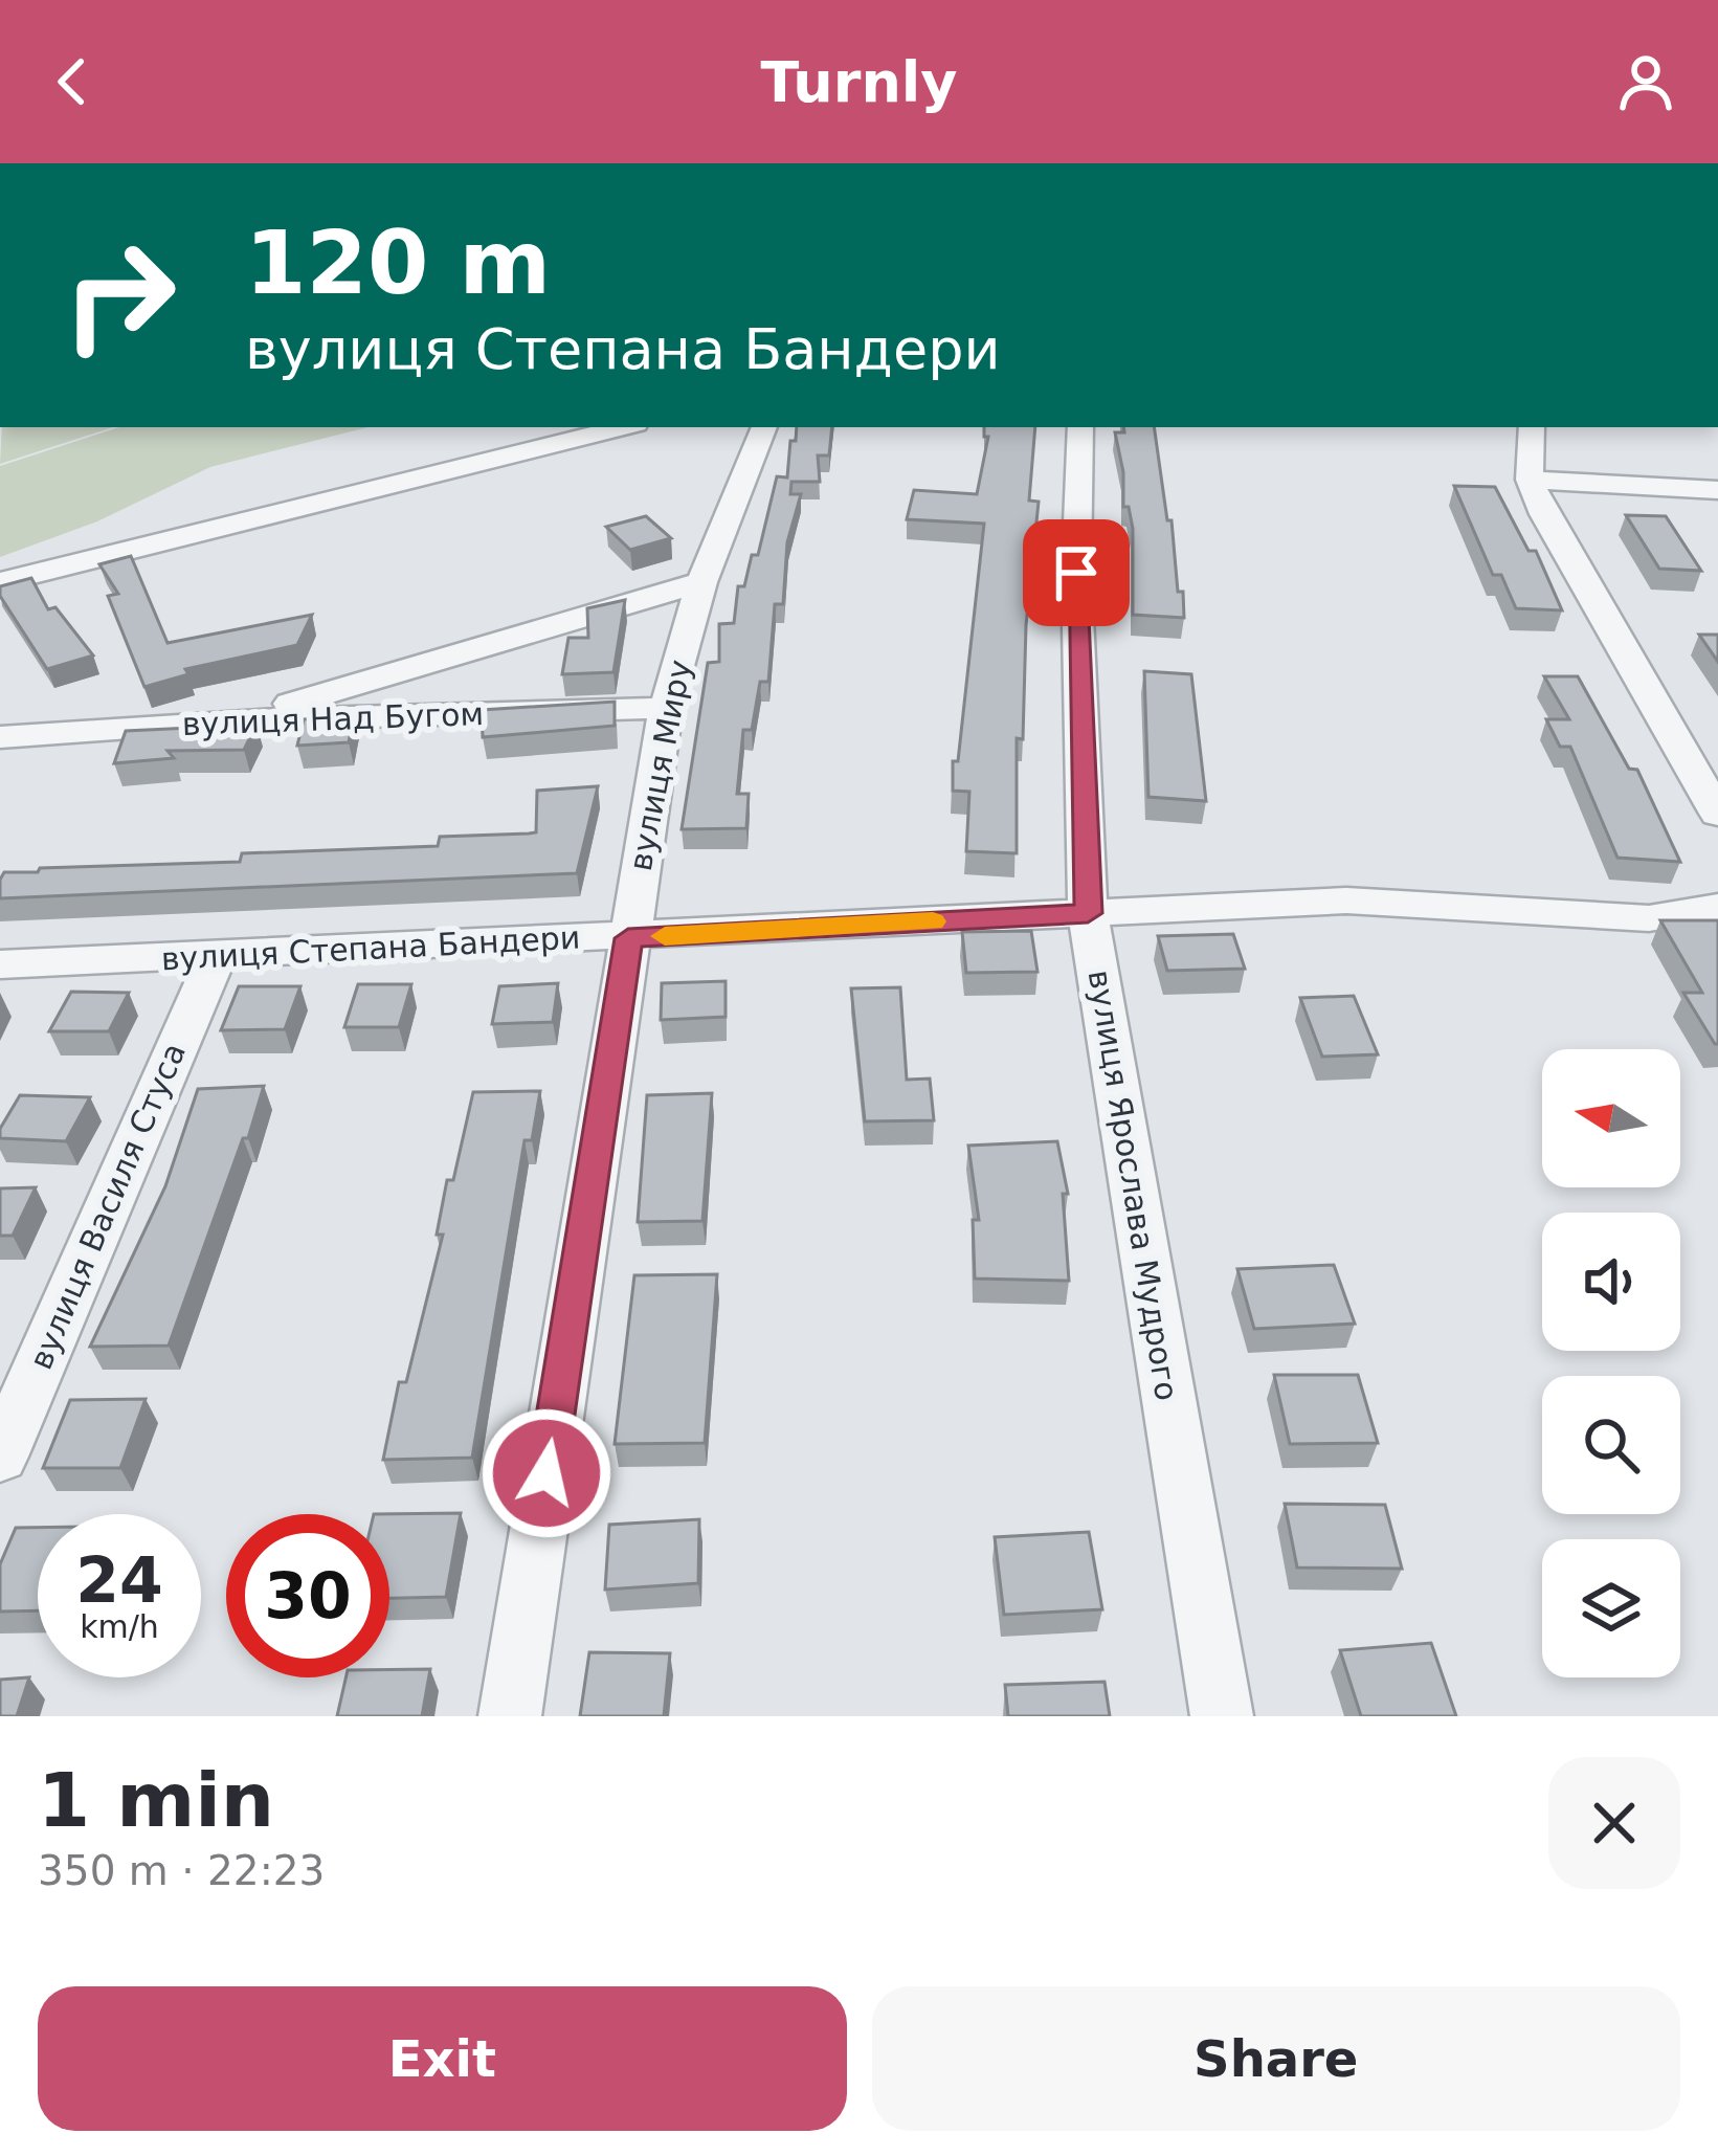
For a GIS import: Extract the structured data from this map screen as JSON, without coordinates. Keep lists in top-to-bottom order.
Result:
{
  "streets": {
    "street": [
      "вулиця Над Бугом",
      "вулиця Миру",
      "вулиця Степана Бандери",
      "вулиця Ярослава Мудрого",
      "вулиця Василя Стуса"
    ]
  },
  "crossings": [
    ["вулиця Над Бугом", "вулиця Миру"],
    ["вулиця Миру", "вулиця Степана Бандери"],
    ["вулиця Степана Бандери", "вулиця Ярослава Мудрого"],
    ["вулиця Степана Бандери", "вулиця Василя Стуса"]
  ],
  "north": "left",
  "page": {
    "header": "Turnly",
    "turn": ["120 m", "вулиця Степана Бандери"],
    "speed": "24 km/h",
    "limit": "30",
    "heading": ["1 min", "350 m · 22:23"],
    "buttons": ["Exit", "Share"]
  }
}
